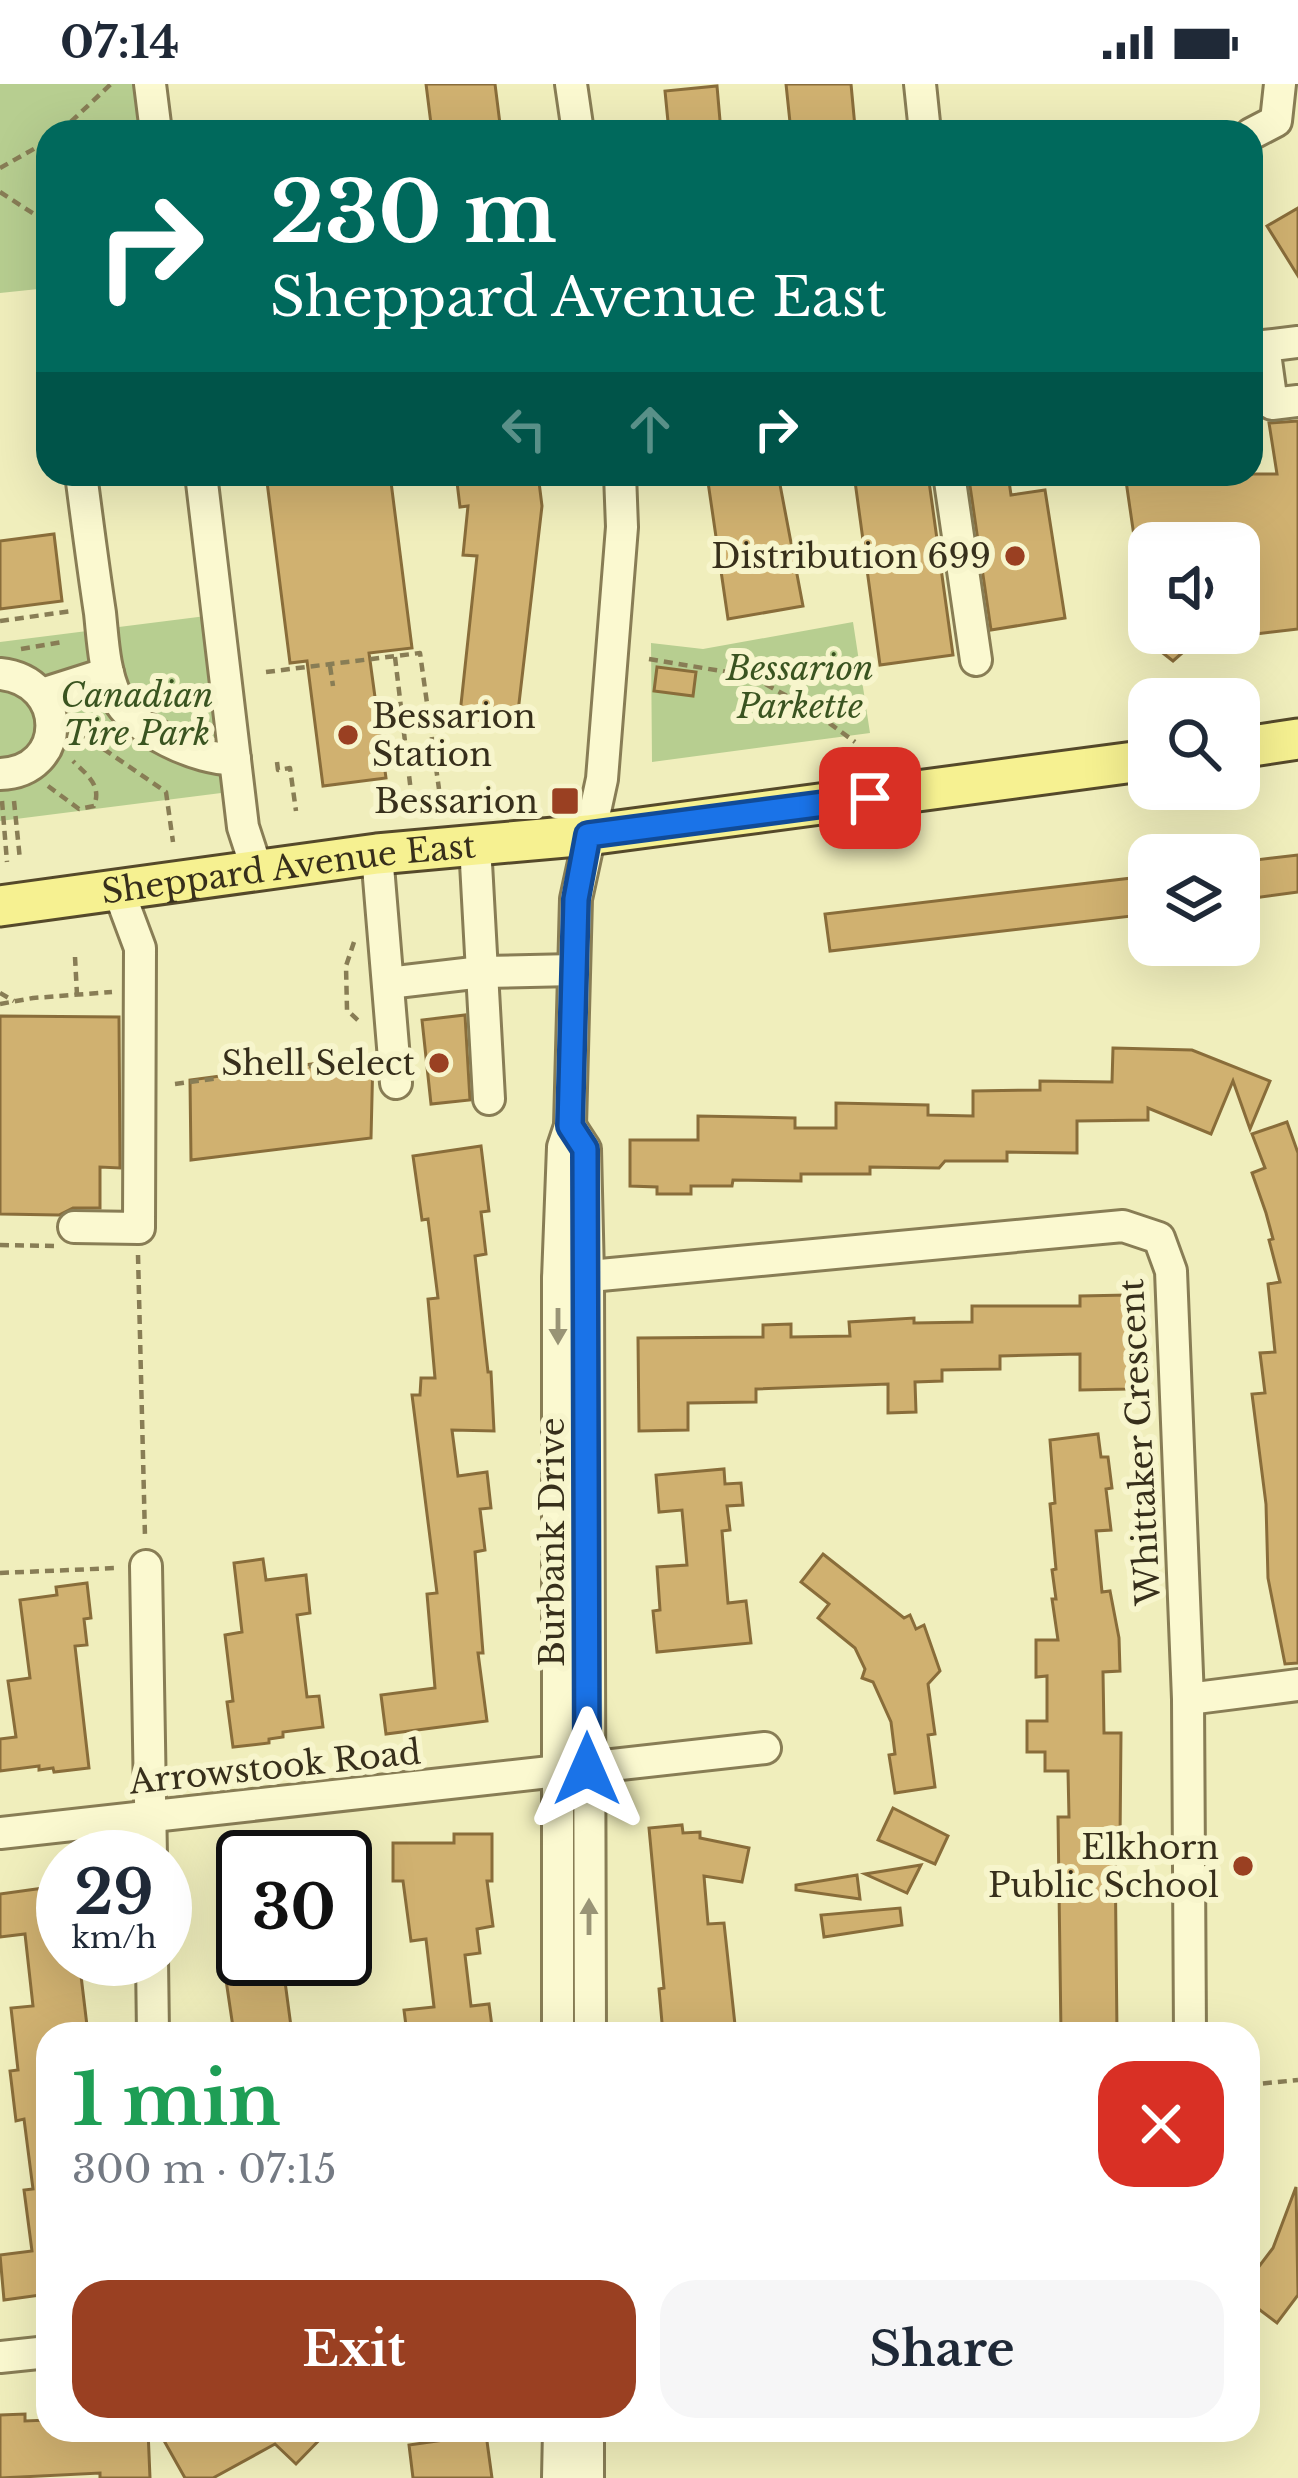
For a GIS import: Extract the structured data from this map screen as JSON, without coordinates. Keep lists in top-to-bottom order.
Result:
{
  "streets": {
    "main road": ["Sheppard Avenue East"],
    "street": ["Whittaker Crescent", "Burbank Drive", "Arrowstook Road"]
  },
  "crossings": [
    ["Sheppard Avenue East", "Burbank Drive"],
    ["Whittaker Crescent", "Burbank Drive"],
    ["Burbank Drive", "Arrowstook Road"]
  ],
  "parks": ["Bessarion Parkette", "Canadian Tire Park"],
  "places": {
    "other": [
      "Distribution 699",
      "Bessarion Station",
      "Shell Select",
      "Elkhorn Public School"
    ],
    "transit": ["Bessarion"]
  },
  "page": {
    "status": "07:14",
    "turn": ["230 m", "Sheppard Avenue East"],
    "speed": "29 km/h",
    "limit": "30",
    "heading": ["1 min", "300 m · 07:15"],
    "buttons": ["Exit", "Share"]
  }
}
